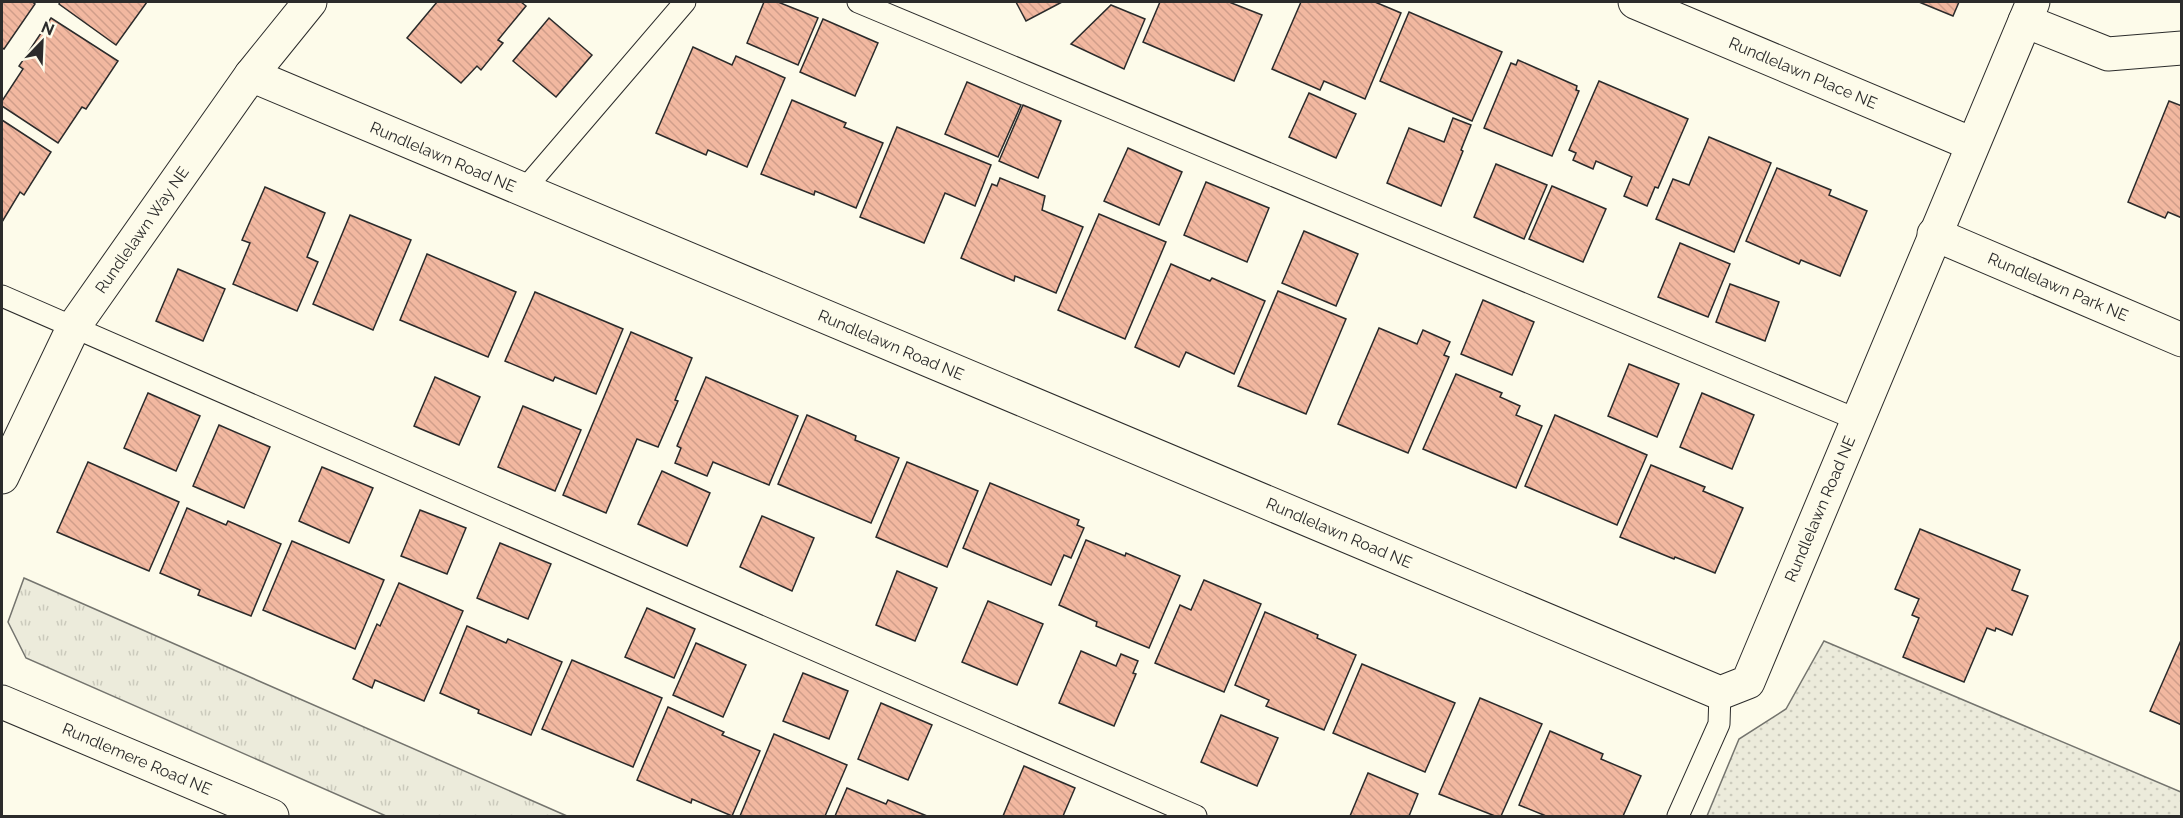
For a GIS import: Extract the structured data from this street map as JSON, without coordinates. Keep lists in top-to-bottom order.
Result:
{
  "streets": {
    "street": [
      "Rundlelawn Place NE",
      "Rundlelawn Road NE",
      "Rundlelawn Way NE",
      "Rundlelawn Park NE",
      "Rundlemere Road NE"
    ]
  },
  "crossings": [
    ["Rundlelawn Place NE", "Rundlelawn Road NE"],
    ["Rundlelawn Road NE", "Rundlelawn Way NE"],
    ["Rundlelawn Road NE", "Rundlelawn Park NE"]
  ],
  "north": "top right"
}
